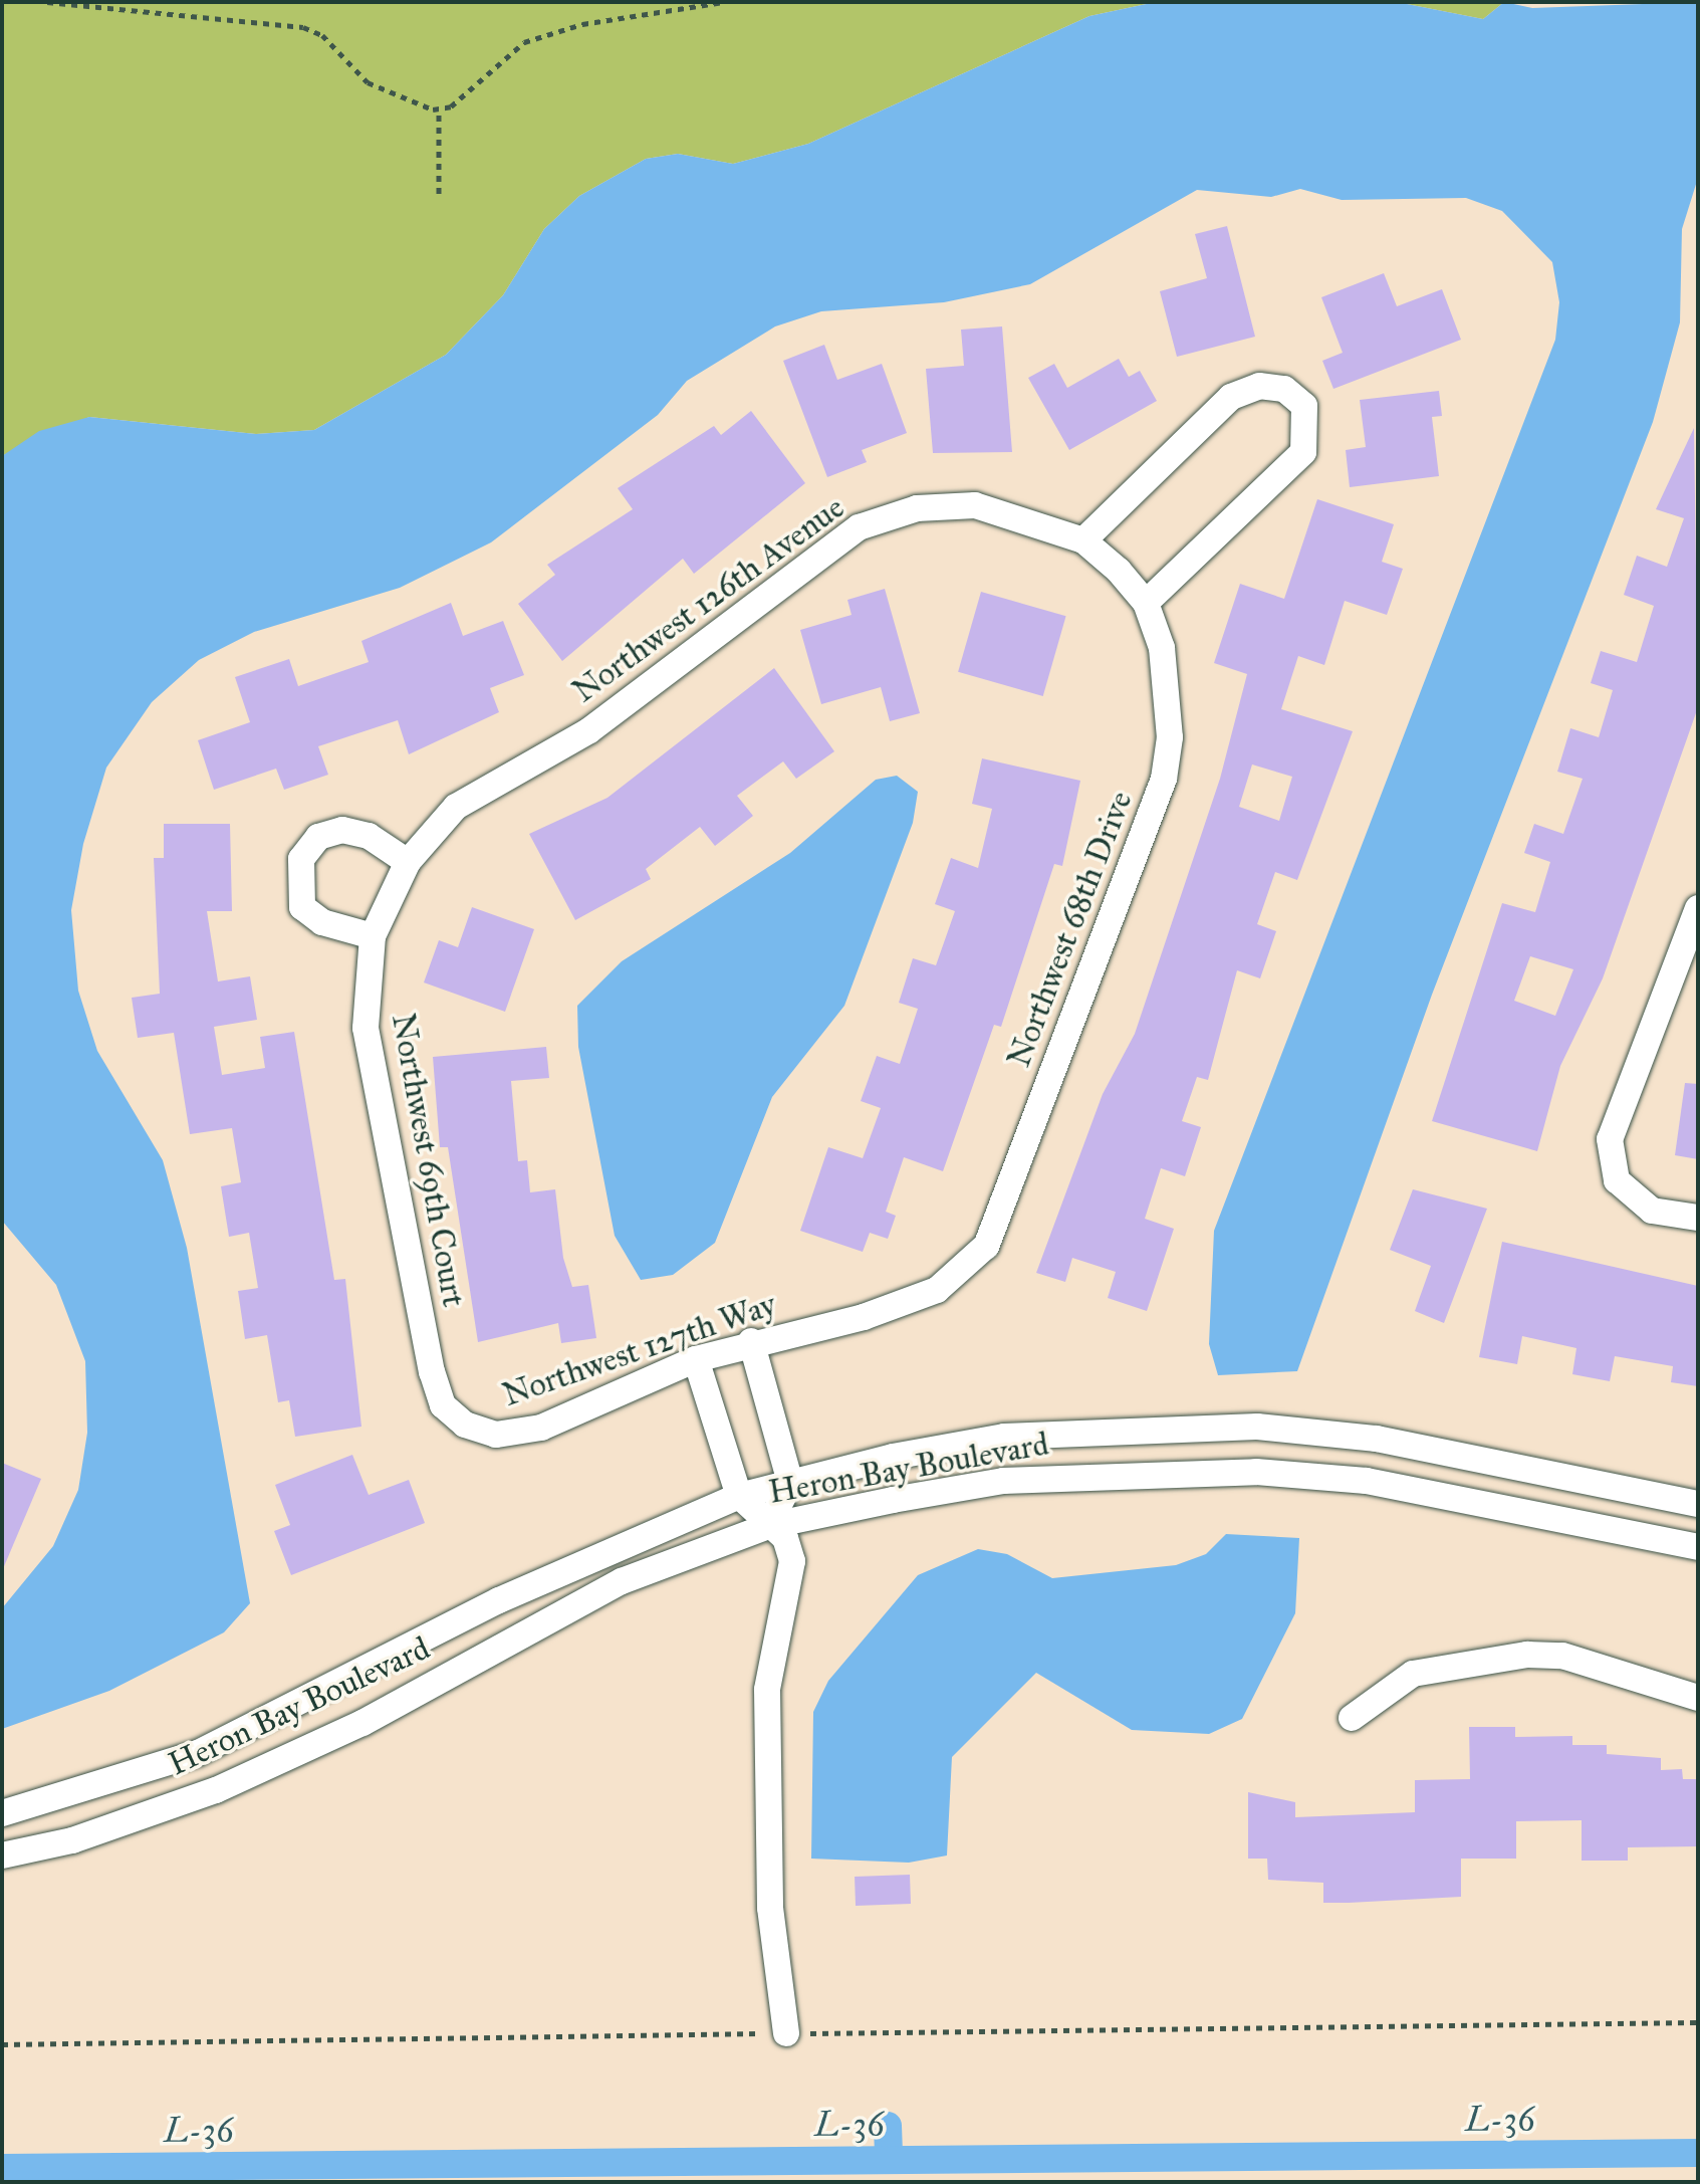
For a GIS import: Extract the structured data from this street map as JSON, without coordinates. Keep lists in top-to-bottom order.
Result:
{
  "streets": {
    "street": [
      "Northwest 126th Avenue",
      "Northwest 68th Drive",
      "Northwest 69th Court",
      "Northwest 127th Way",
      "Heron Bay Boulevard"
    ]
  },
  "crossings": [
    ["Northwest 126th Avenue", "Northwest 68th Drive"],
    ["Northwest 126th Avenue", "Northwest 69th Court"],
    ["Northwest 68th Drive", "Northwest 127th Way"],
    ["Northwest 69th Court", "Northwest 127th Way"]
  ],
  "water": ["L-36"]
}
